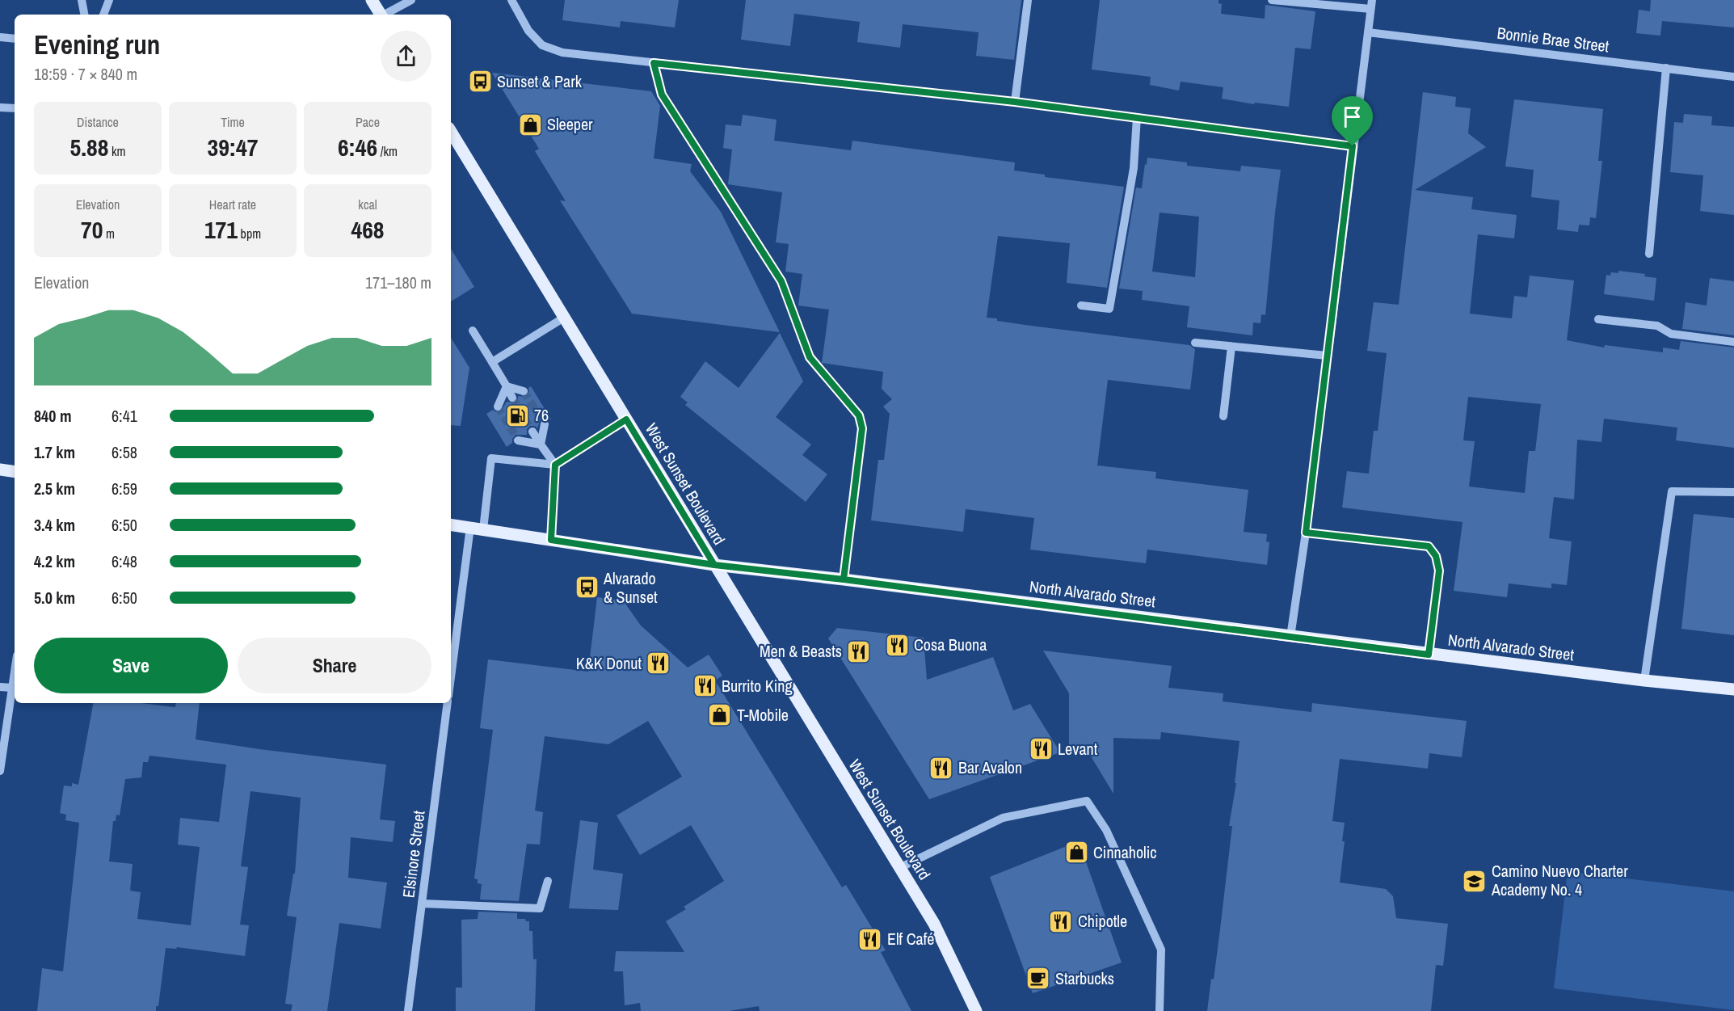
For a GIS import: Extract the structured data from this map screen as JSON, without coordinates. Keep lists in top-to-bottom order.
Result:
{
  "streets": {
    "main road": ["West Sunset Boulevard", "North Alvarado Street"],
    "street": ["Bonnie Brae Street", "Elsinore Street"]
  },
  "crossings": [
    ["West Sunset Boulevard", "North Alvarado Street"]
  ],
  "places": {
    "bus stop": ["Sunset & Park", "Alvarado & Sunset"],
    "shop": ["Sleeper", "T-Mobile", "Cinnaholic"],
    "fuel station": ["76"],
    "restaurant": [
      "Cosa Buona",
      "Men & Beasts",
      "K&K Donut",
      "Burrito King",
      "Levant",
      "Bar Avalon",
      "Chipotle",
      "Elf Café"
    ],
    "school or university": ["Camino Nuevo Charter Academy No. 4"],
    "cafe": ["Starbucks"]
  },
  "page": {
    "heading": ["Evening run", "18:59 · 7 × 840 m"],
    "stats": [
      ["Distance", "5.88 km"],
      ["Time", "39:47"],
      ["Pace", "6:46 /km"],
      ["Elevation", "70 m"],
      ["Heart rate", "171 bpm"],
      ["kcal", "468"]
    ],
    "chart": ["Elevation", "171–180 m"],
    "list": [
      {
        "name": "840 m",
        "note": "6:41"
      },
      {
        "name": "1.7 km",
        "note": "6:58"
      },
      {
        "name": "2.5 km",
        "note": "6:59"
      },
      {
        "name": "3.4 km",
        "note": "6:50"
      },
      {
        "name": "4.2 km",
        "note": "6:48"
      },
      {
        "name": "5.0 km",
        "note": "6:50"
      }
    ],
    "buttons": ["Save", "Share"]
  }
}
